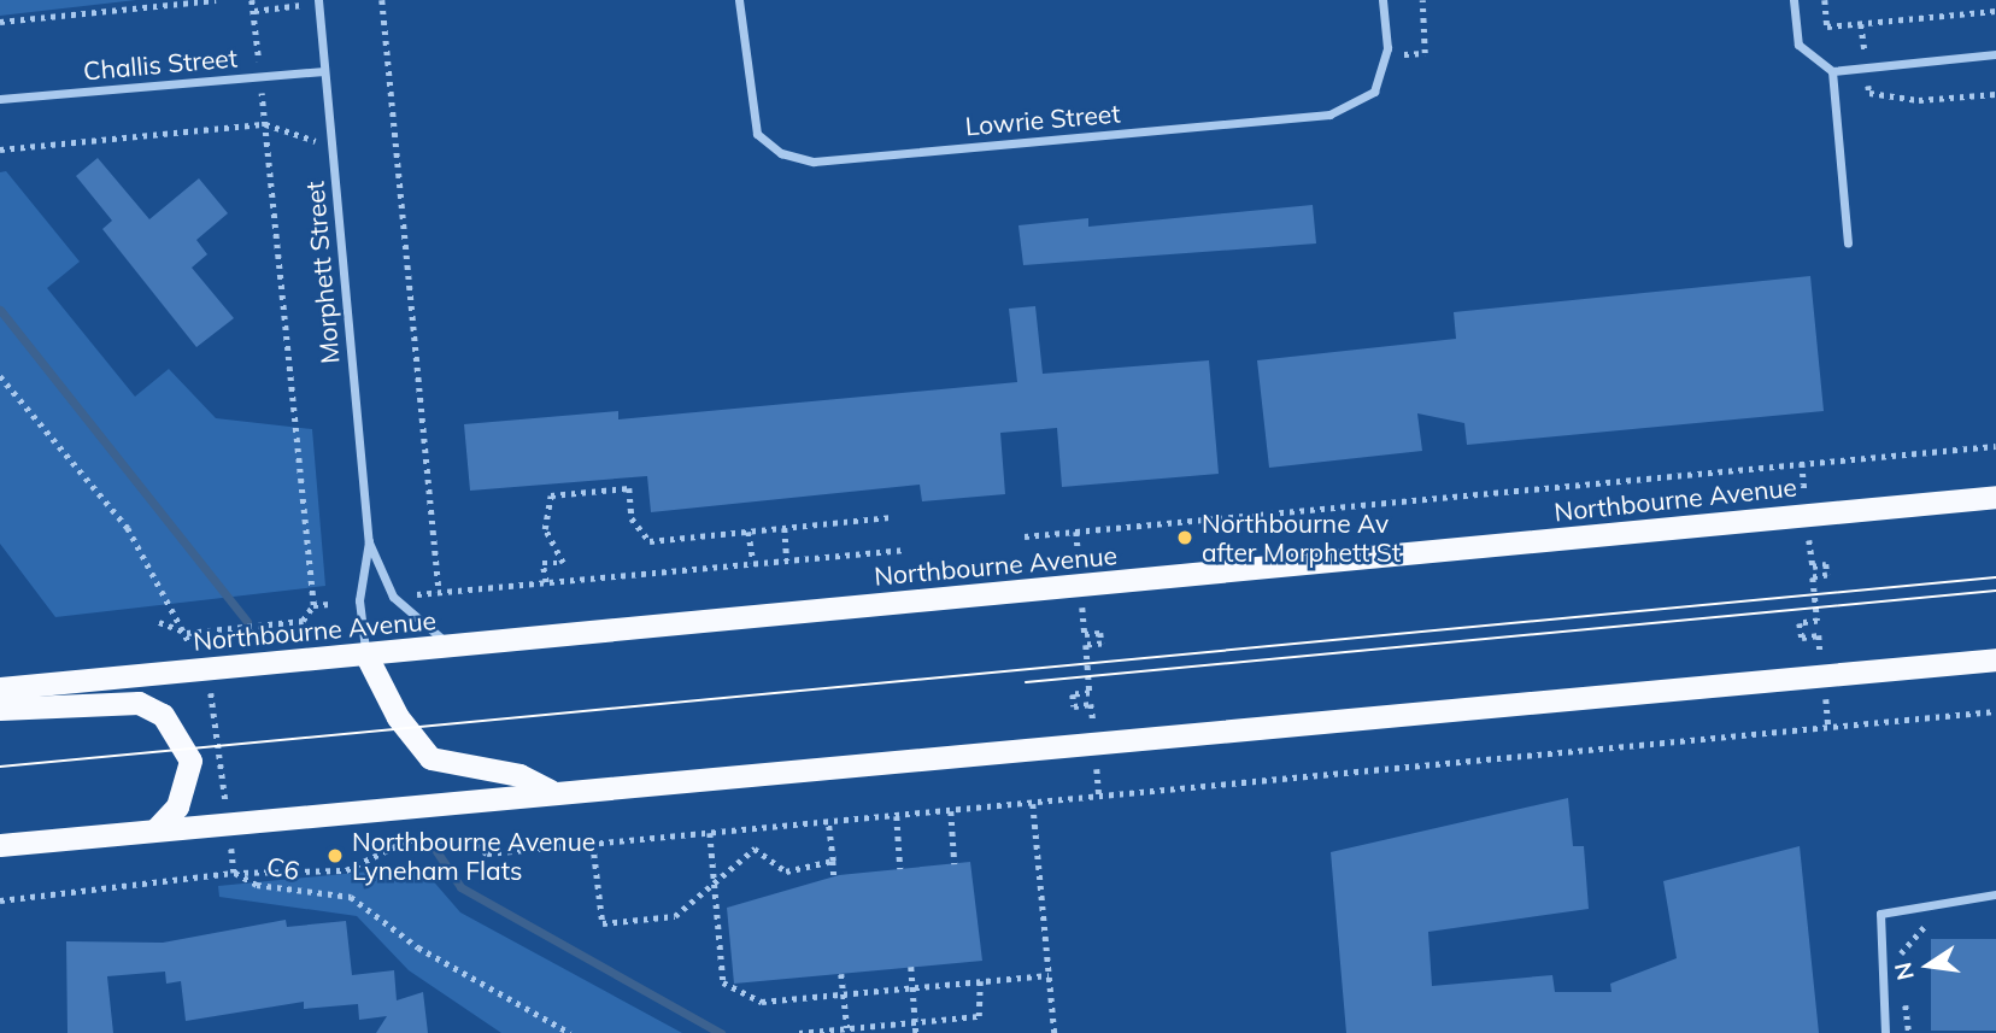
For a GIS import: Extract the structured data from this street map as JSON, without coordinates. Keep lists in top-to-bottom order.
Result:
{
  "streets": {
    "highway": ["Northbourne Avenue"],
    "street": ["Challis Street", "Lowrie Street", "Morphett Street"],
    "path": ["C6"]
  },
  "crossings": [
    ["Challis Street", "Morphett Street"],
    ["Morphett Street", "Northbourne Avenue"]
  ],
  "places": ["Northbourne Av after Morphett St", "Northbourne Avenue Lyneham Flats"],
  "north": "left"
}
